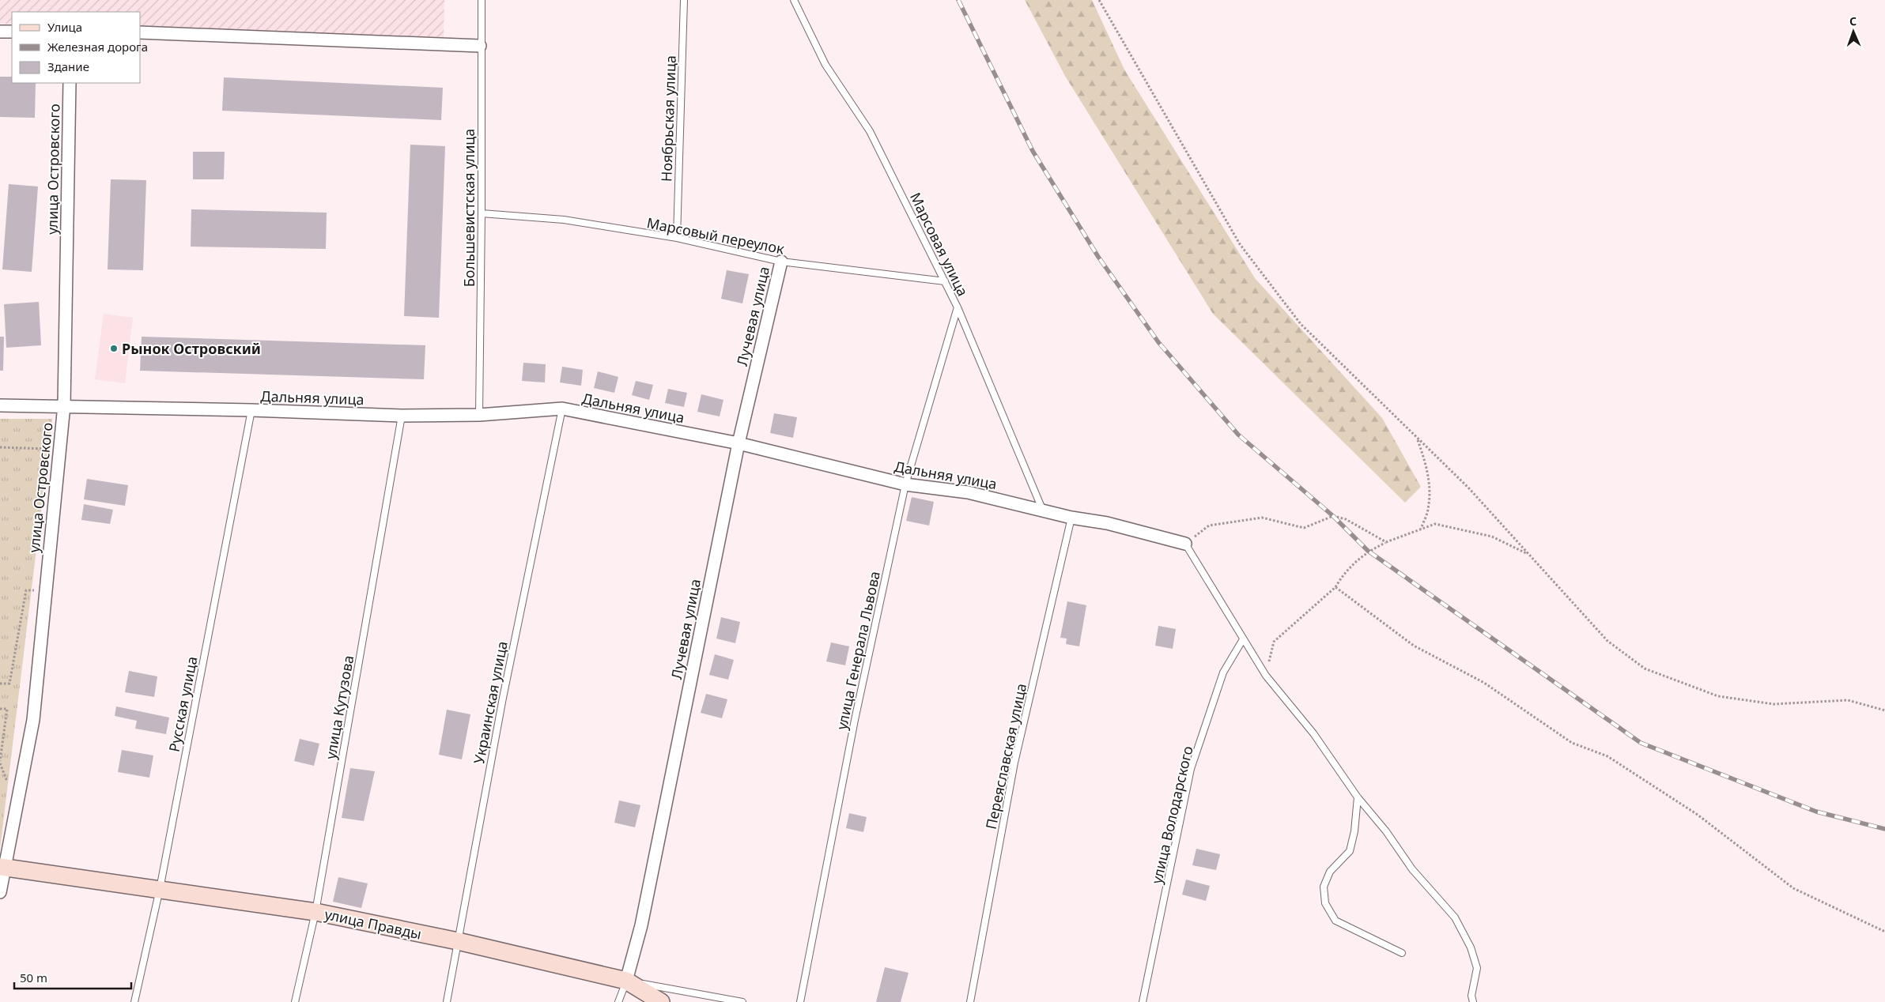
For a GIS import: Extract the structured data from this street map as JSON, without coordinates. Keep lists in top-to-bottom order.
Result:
{
  "streets": {
    "main road": ["улица Правды"],
    "street": ["улица Островского", "Лучевая улица", "Дальняя улица"],
    "lane": [
      "Ноябрьская улица",
      "Большевистская улица",
      "Марсовый переулок",
      "Марсовая улица",
      "улица Генерала Львова",
      "Украинская улица",
      "Русская улица",
      "улица Кутузова",
      "Переяславская улица",
      "улица Володарского"
    ]
  },
  "crossings": [
    ["Ноябрьская улица", "Марсовый переулок"],
    ["улица Островского", "Дальняя улица"],
    ["улица Островского", "улица Правды"],
    ["Большевистская улица", "Марсовый переулок"],
    ["Большевистская улица", "Дальняя улица"],
    ["Марсовый переулок", "Марсовая улица"],
    ["Марсовый переулок", "Лучевая улица"],
    ["Марсовая улица", "Дальняя улица"],
    ["Марсовая улица", "улица Генерала Львова"],
    ["Лучевая улица", "Дальняя улица"],
    ["Лучевая улица", "улица Правды"],
    ["Дальняя улица", "улица Генерала Львова"],
    ["Дальняя улица", "Украинская улица"],
    ["Дальняя улица", "Русская улица"],
    ["Дальняя улица", "улица Кутузова"],
    ["Дальняя улица", "Переяславская улица"],
    ["Украинская улица", "улица Правды"],
    ["Русская улица", "улица Правды"],
    ["улица Кутузова", "улица Правды"]
  ],
  "places": ["Рынок Островский"],
  "legend": ["Улица", "Железная дорога", "Здание"],
  "scale_bar": "50 m",
  "north": "top"
}
